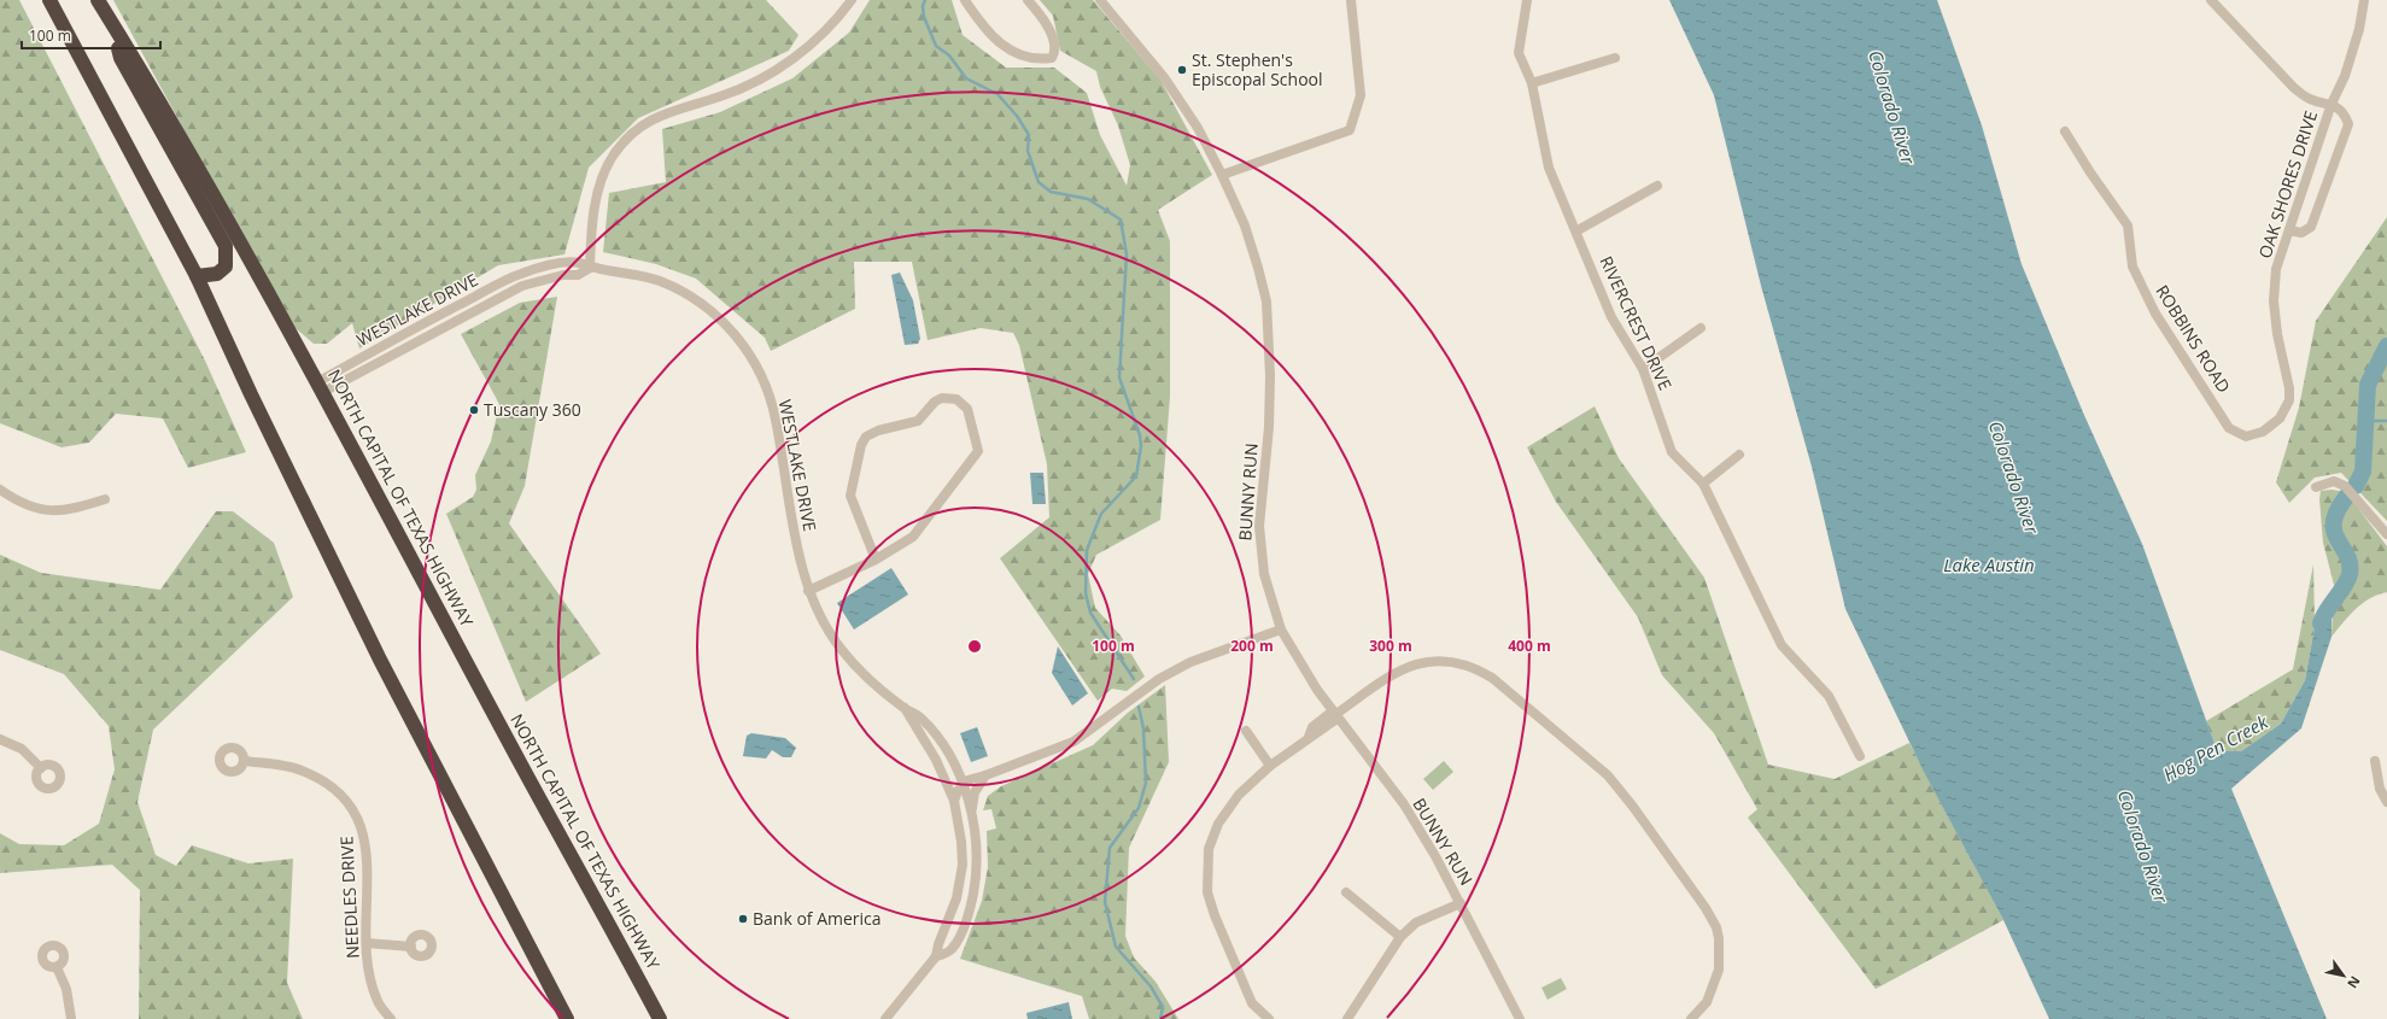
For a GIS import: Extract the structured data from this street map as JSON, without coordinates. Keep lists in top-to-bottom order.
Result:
{
  "streets": {
    "highway": ["NORTH CAPITAL OF TEXAS HIGHWAY"],
    "street": [
      "OAK SHORES DRIVE",
      "WESTLAKE DRIVE",
      "RIVERCREST DRIVE",
      "ROBBINS ROAD",
      "BUNNY RUN",
      "NEEDLES DRIVE"
    ]
  },
  "crossings": [
    ["OAK SHORES DRIVE", "ROBBINS ROAD"],
    ["WESTLAKE DRIVE", "NORTH CAPITAL OF TEXAS HIGHWAY"]
  ],
  "water": ["Colorado River", "Lake Austin", "Hog Pen Creek"],
  "places": ["St. Stephen's Episcopal School", "Tuscany 360", "Bank of America"],
  "scale_bar": "100 m",
  "north": "bottom right",
  "rings": [
    "100 m",
    "200 m",
    "300 m",
    "400 m"
  ]
}
